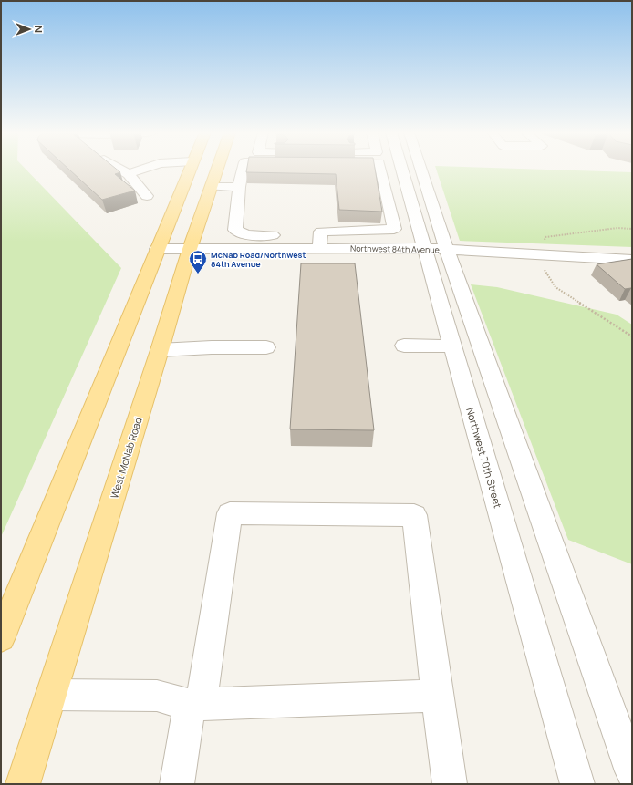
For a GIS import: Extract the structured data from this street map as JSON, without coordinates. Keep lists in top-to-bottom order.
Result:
{
  "streets": {
    "main road": ["West McNab Road"],
    "street": ["Northwest 84th Avenue", "Northwest 70th Street"]
  },
  "crossings": [
    ["Northwest 84th Avenue", "West McNab Road"],
    ["Northwest 84th Avenue", "Northwest 70th Street"]
  ],
  "places": {
    "bus stop": ["McNab Road/Northwest 84th Avenue"]
  },
  "north": "right"
}
